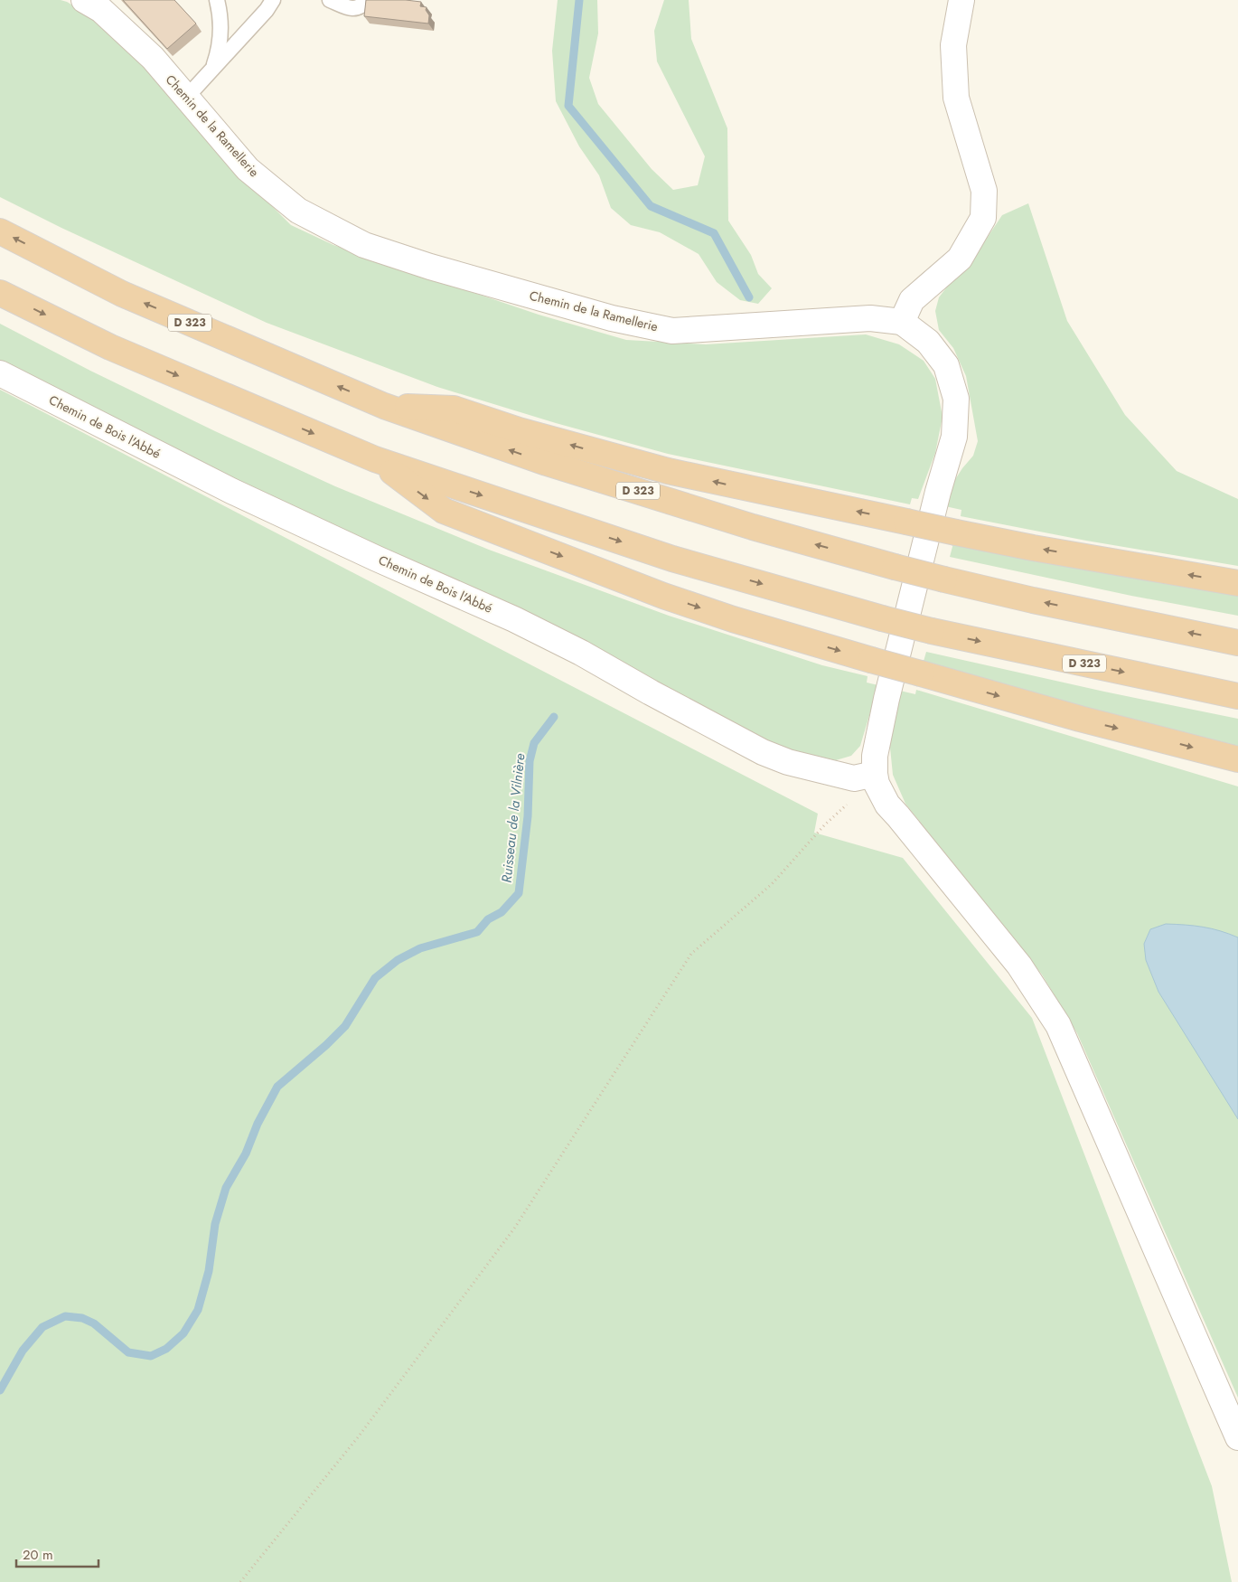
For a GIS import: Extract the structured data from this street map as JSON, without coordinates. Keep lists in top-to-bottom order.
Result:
{
  "streets": {
    "highway": ["D 323"],
    "street": ["Chemin de la Ramellerie", "Chemin de Bois l'Abbé"]
  },
  "water": ["Ruisseau de la Vilnière"],
  "scale_bar": "20 m"
}
